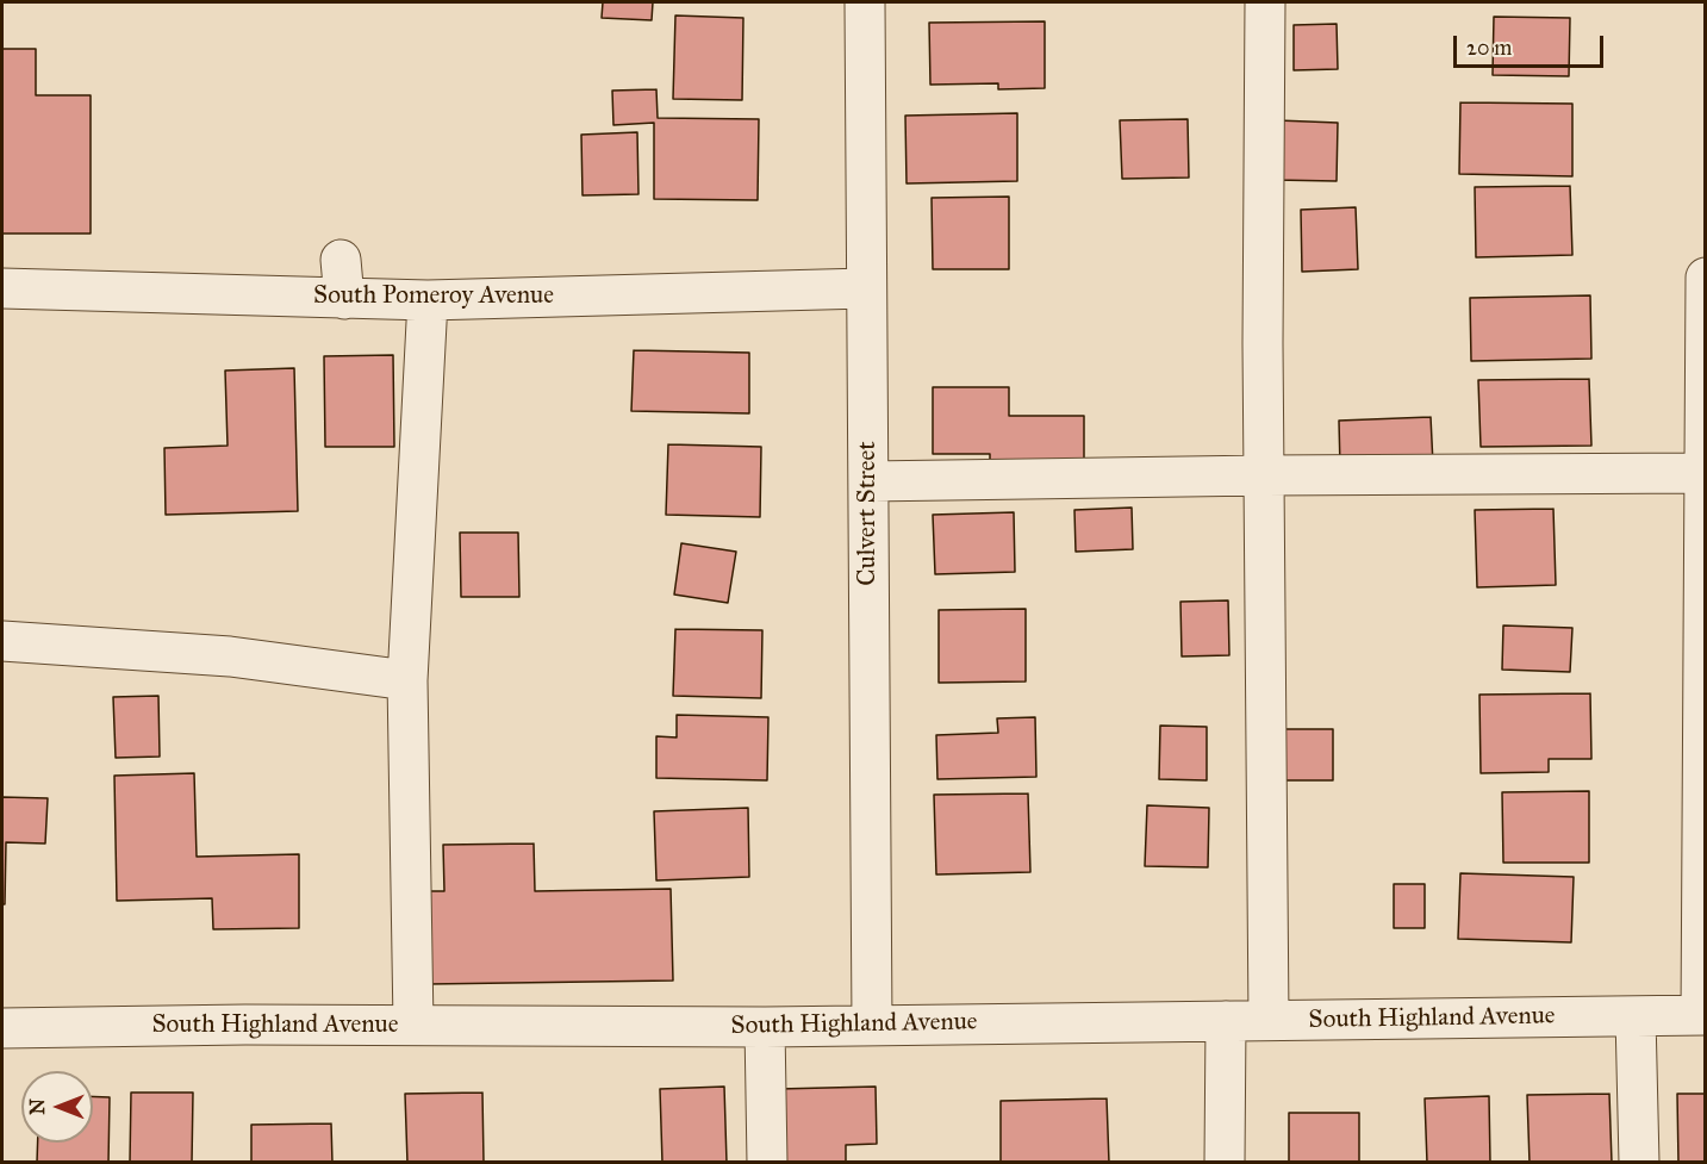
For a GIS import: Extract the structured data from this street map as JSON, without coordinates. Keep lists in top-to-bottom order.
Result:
{
  "streets": {
    "street": ["South Pomeroy Avenue", "Culvert Street", "South Highland Avenue"]
  },
  "crossings": [
    ["South Pomeroy Avenue", "Culvert Street"],
    ["Culvert Street", "South Highland Avenue"]
  ],
  "scale_bar": "20 m",
  "north": "left"
}
